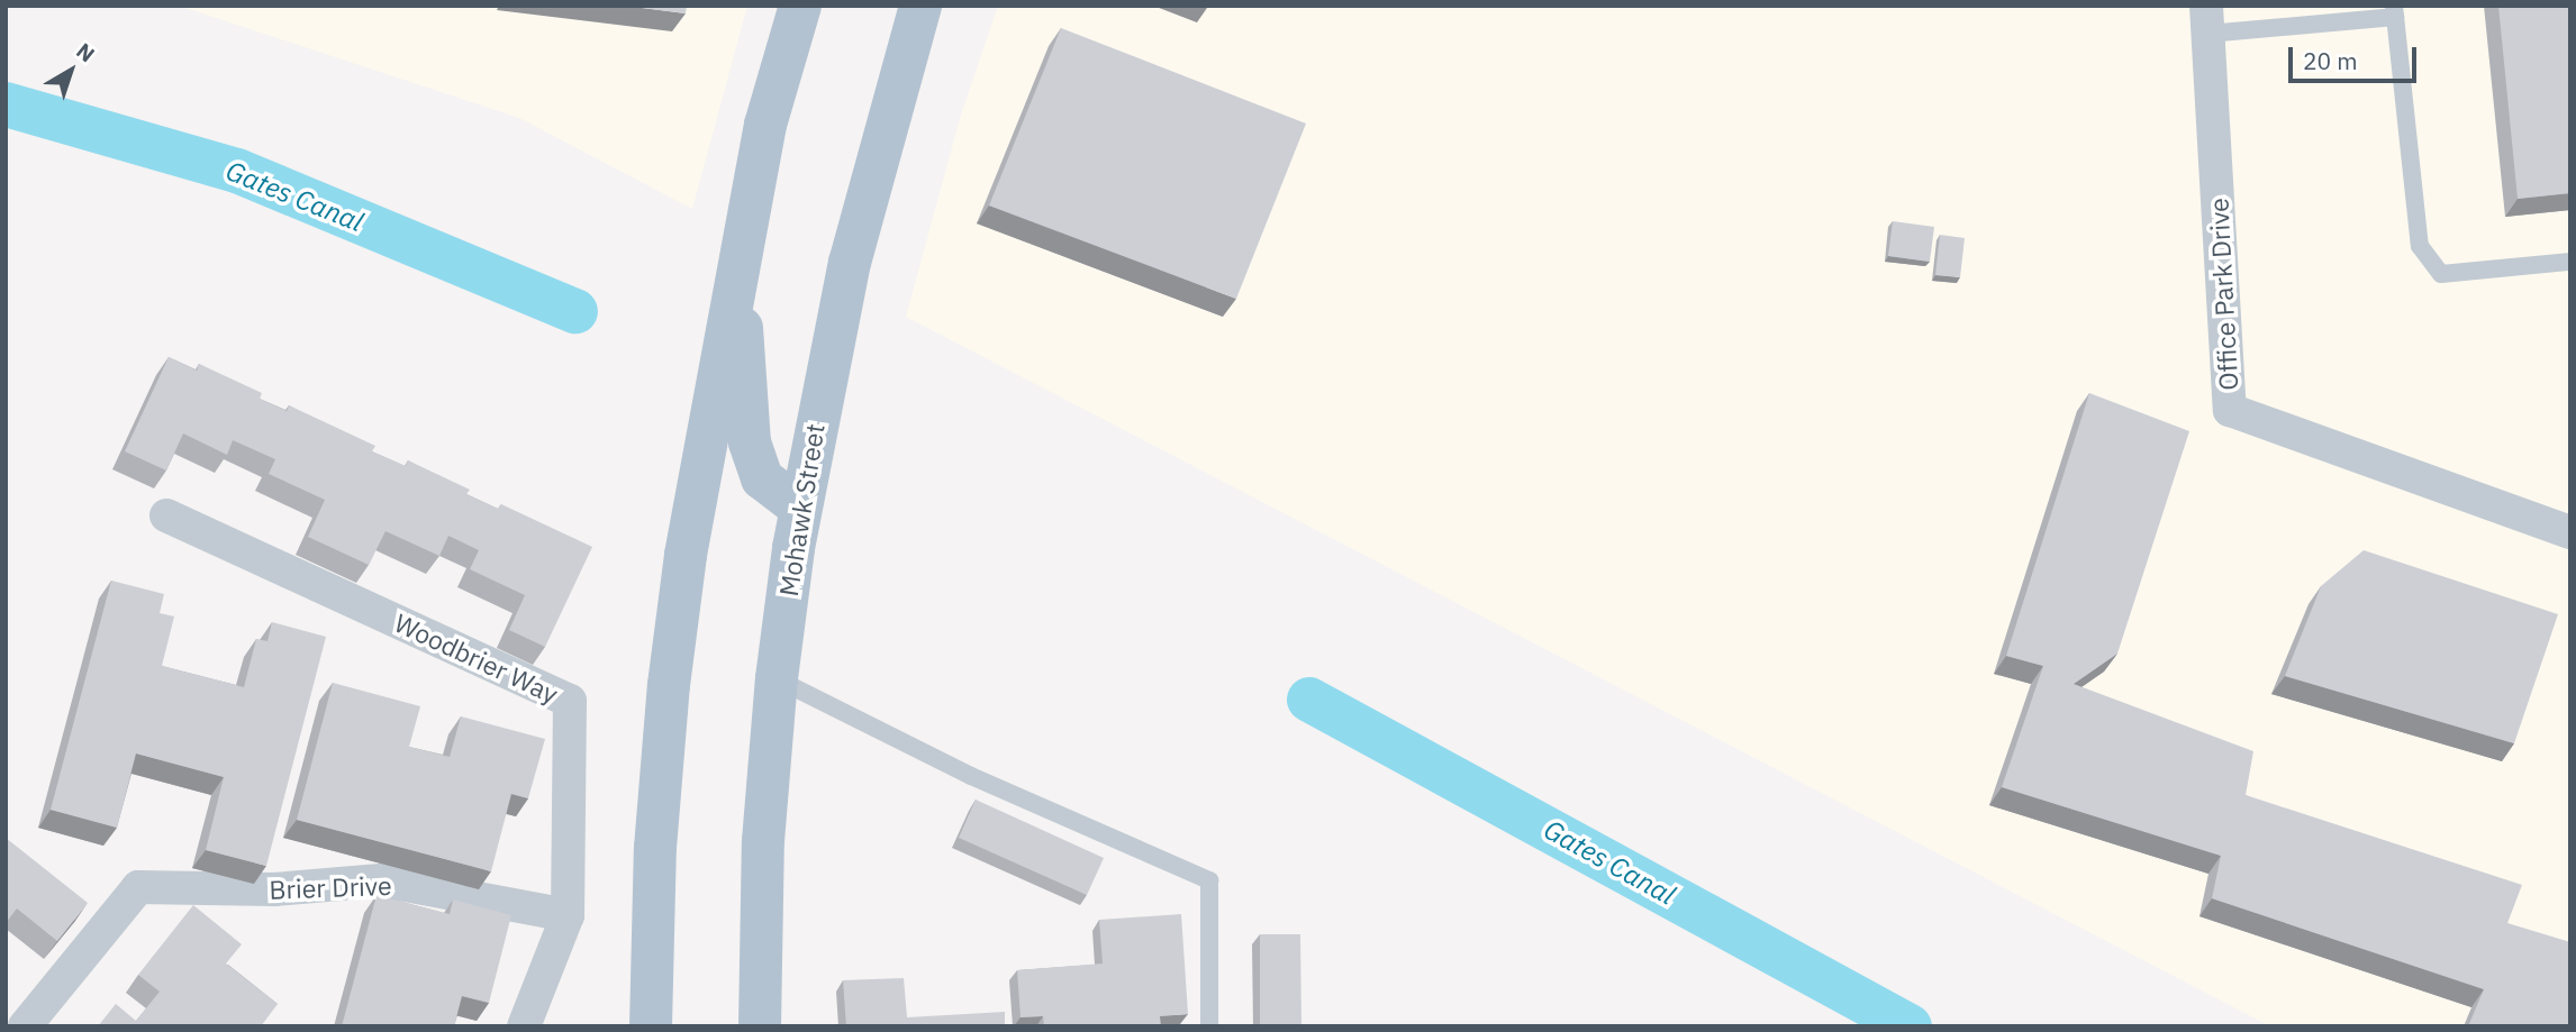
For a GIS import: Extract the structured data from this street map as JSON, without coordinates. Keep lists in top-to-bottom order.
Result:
{
  "streets": {
    "main road": ["Mohawk Street"],
    "street": ["Office Park Drive", "Woodbrier Way", "Brier Drive"]
  },
  "crossings": [
    ["Woodbrier Way", "Brier Drive"]
  ],
  "water": ["Gates Canal"],
  "scale_bar": "20 m",
  "north": "top right"
}
